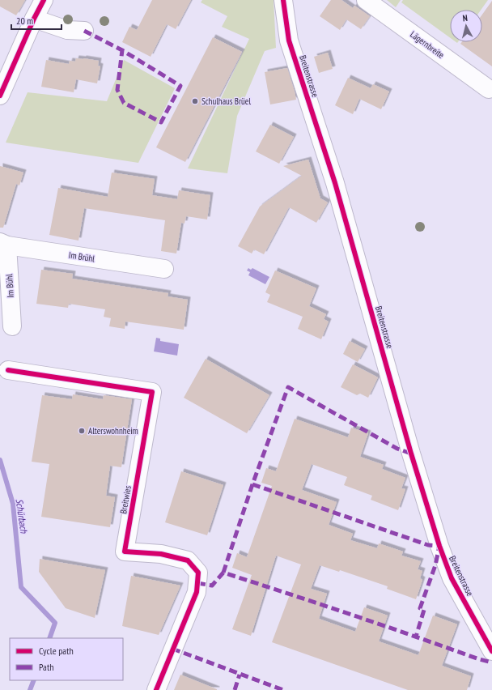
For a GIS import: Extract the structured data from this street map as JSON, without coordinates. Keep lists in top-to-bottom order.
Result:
{
  "streets": {
    "street": [
      "Lägernbreite",
      "Breitenstrasse",
      "Im Brühl",
      "Im Bühl",
      "Breitwies"
    ]
  },
  "crossings": [
    ["Im Brühl", "Im Bühl"]
  ],
  "water": ["Schürbach"],
  "places": ["Schulhaus Brüel", "Alterswohnheim"],
  "legend": ["Cycle path", "Path"],
  "scale_bar": "20 m",
  "north": "top"
}
